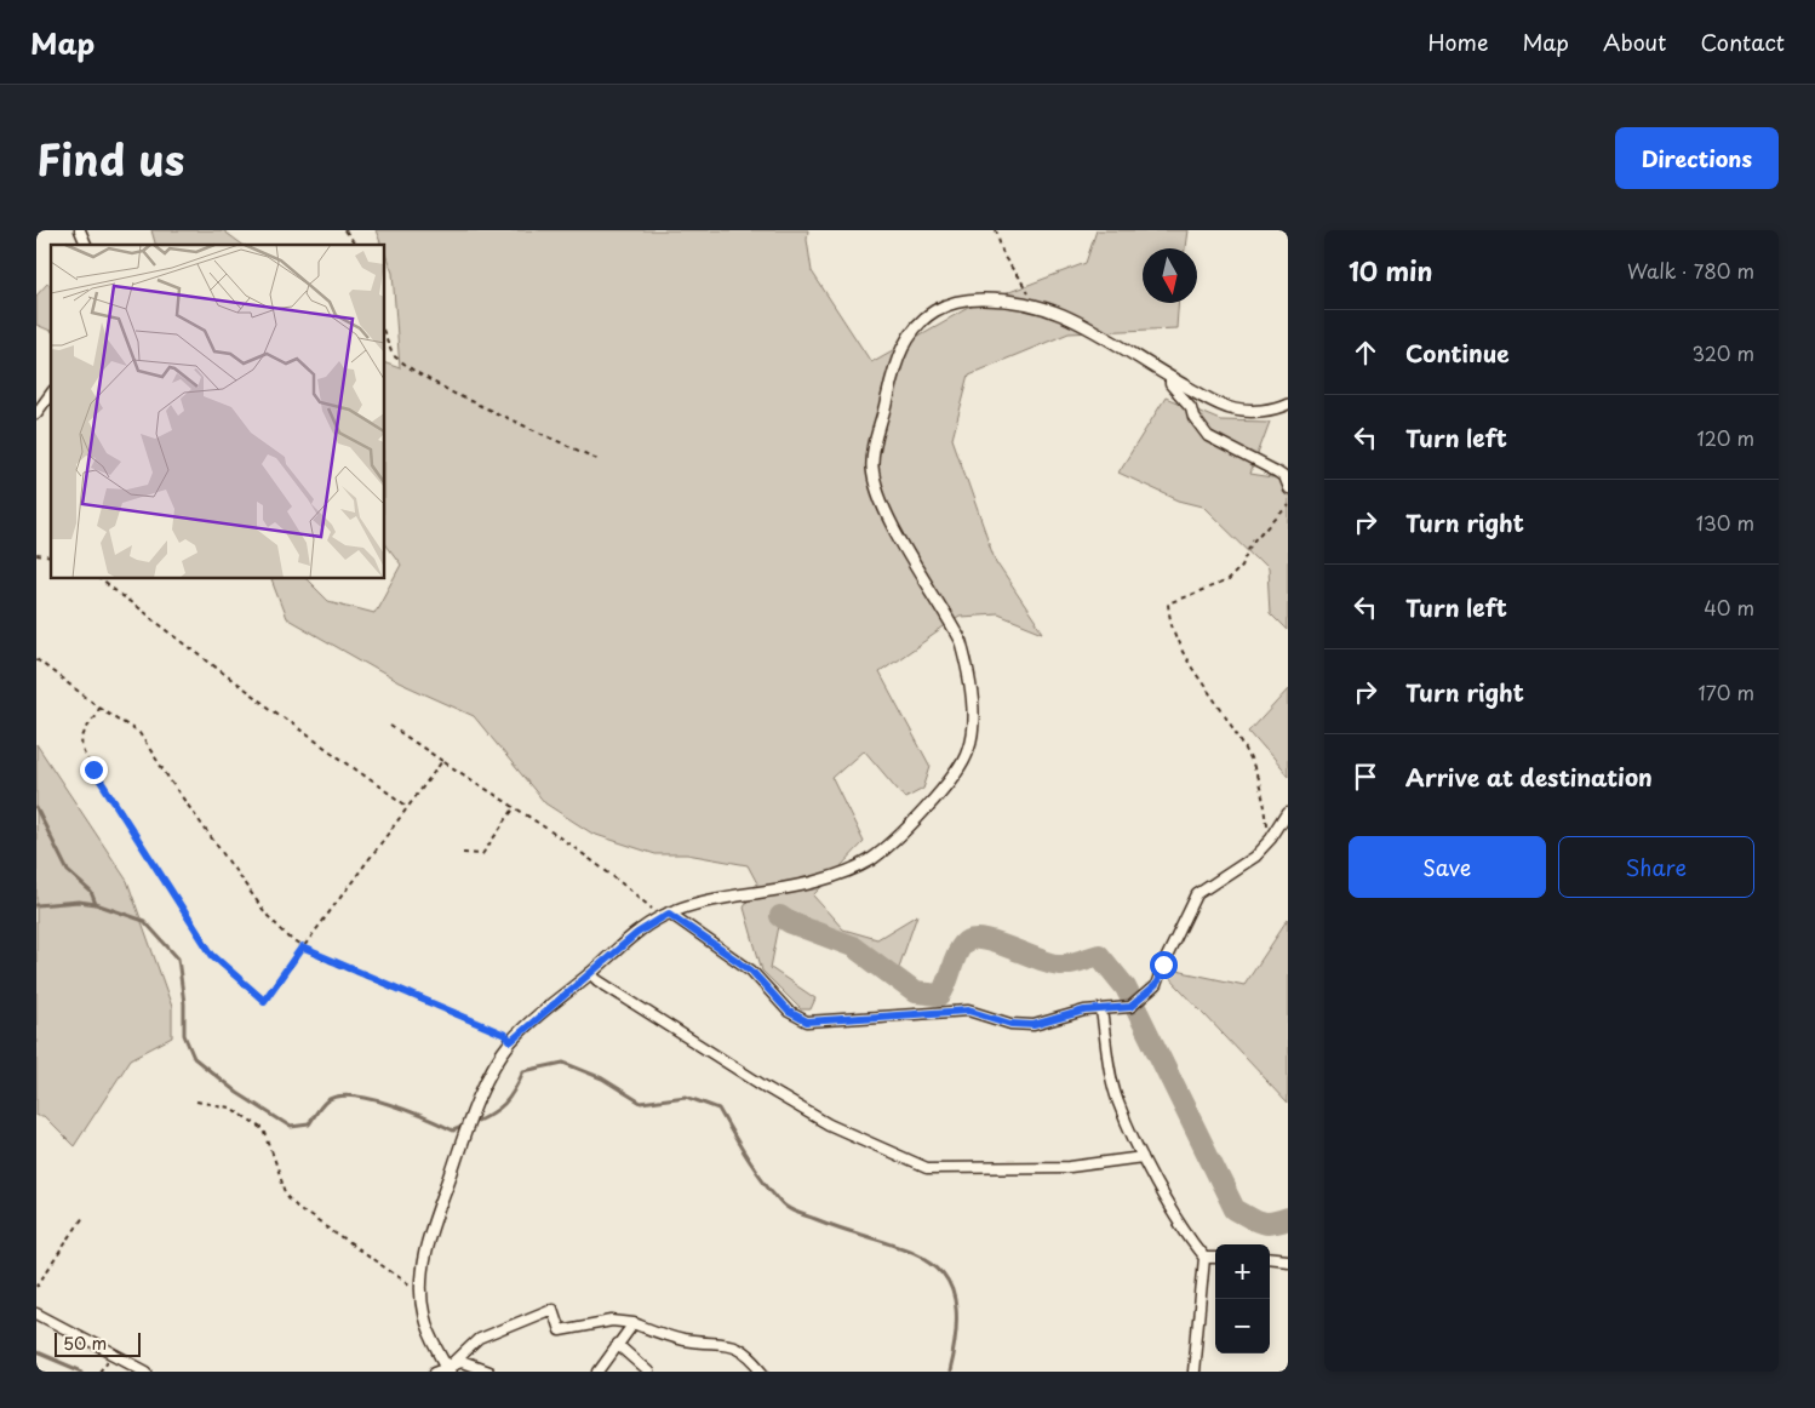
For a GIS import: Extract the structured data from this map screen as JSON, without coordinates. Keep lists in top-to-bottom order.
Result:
{
  "scale_bar": "50 m",
  "north": "bottom",
  "page": {
    "header": "Map",
    "nav": [
      "Home",
      "Map",
      "About",
      "Contact"
    ],
    "title": "Find us",
    "buttons": [
      "Directions",
      ["Save", "Share"]
    ],
    "heading": ["10 min", "Walk · 780 m"],
    "list": [
      ["Continue", "320 m"],
      ["Turn left", "120 m"],
      ["Turn right", "130 m"],
      ["Turn left", "40 m"],
      ["Turn right", "170 m"],
      "Arrive at destination"
    ],
    "map_buttons": ["+", "−"],
    "scale": "50 m"
  }
}
